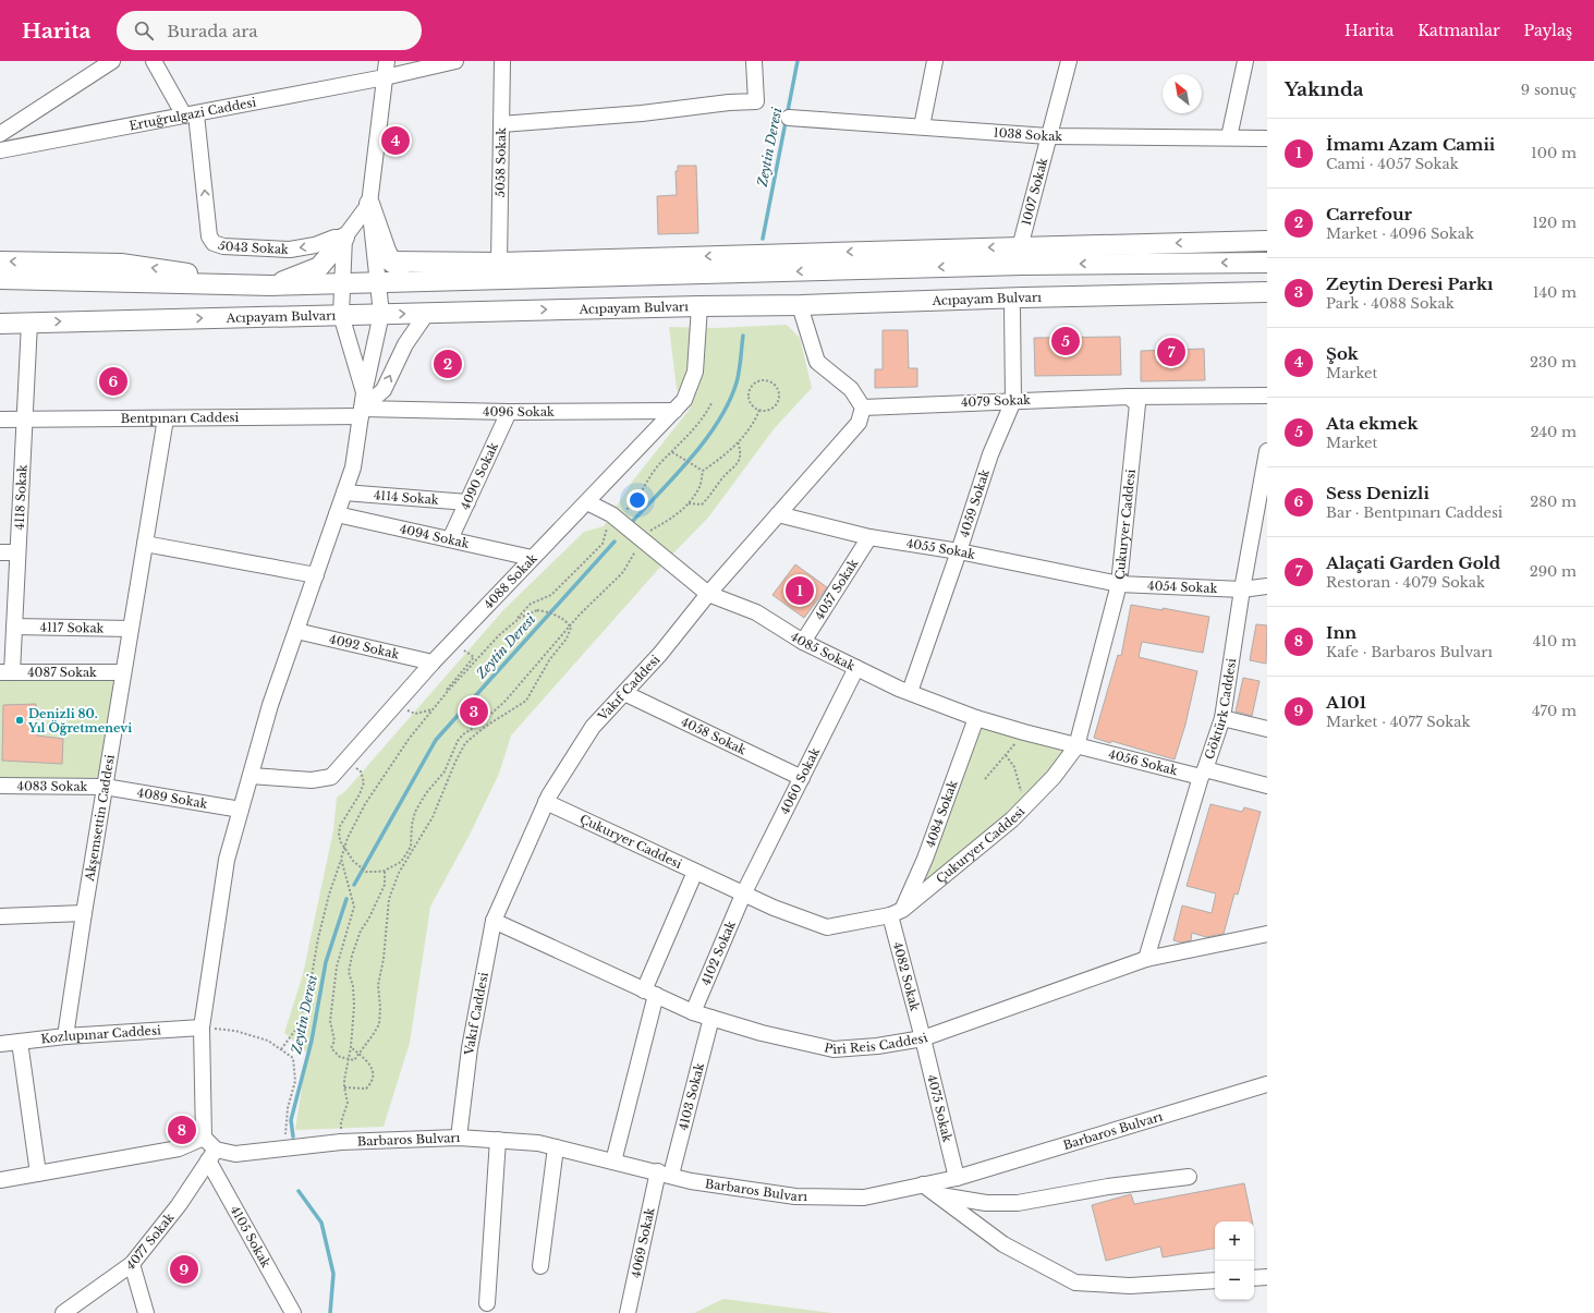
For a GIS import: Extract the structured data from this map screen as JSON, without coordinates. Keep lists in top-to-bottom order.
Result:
{
  "streets": {
    "main road": ["Acıpayam Bulvarı"],
    "street": [
      "Ertuğrulgazi Caddesi",
      "1038 Sokak",
      "5058 Sokak",
      "1007 Sokak",
      "5043 Sokak",
      "4079 Sokak",
      "4096 Sokak",
      "Bentpınarı Caddesi",
      "4090 Sokak",
      "4118 Sokak",
      "4114 Sokak",
      "4059 Sokak",
      "Çukuryer Caddesi",
      "4094 Sokak",
      "4055 Sokak",
      "4088 Sokak",
      "4054 Sokak",
      "4057 Sokak",
      "4117 Sokak",
      "4092 Sokak",
      "4085 Sokak",
      "4087 Sokak",
      "Vakıf Caddesi",
      "Göktürk Caddesi",
      "4058 Sokak",
      "4056 Sokak",
      "4060 Sokak",
      "4083 Sokak",
      "4089 Sokak",
      "4084 Sokak",
      "Akşemsettin Caddesi",
      "4102 Sokak",
      "4082 Sokak",
      "Kozlupınar Caddesi",
      "Piri Reis Caddesi",
      "4103 Sokak",
      "4075 Sokak",
      "Barbaros Bulvarı",
      "4105 Sokak",
      "4077 Sokak",
      "4069 Sokak"
    ]
  },
  "crossings": [
    ["Ertuğrulgazi Caddesi", "5043 Sokak"],
    ["1038 Sokak", "1007 Sokak"],
    ["Acıpayam Bulvarı", "4118 Sokak"],
    ["Acıpayam Bulvarı", "4088 Sokak"],
    ["4079 Sokak", "4059 Sokak"],
    ["4079 Sokak", "Çukuryer Caddesi"],
    ["4079 Sokak", "Vakıf Caddesi"],
    ["4096 Sokak", "Bentpınarı Caddesi"],
    ["4096 Sokak", "4090 Sokak"],
    ["4096 Sokak", "4088 Sokak"],
    ["Bentpınarı Caddesi", "4118 Sokak"],
    ["Bentpınarı Caddesi", "Akşemsettin Caddesi"],
    ["4090 Sokak", "4114 Sokak"],
    ["4090 Sokak", "4094 Sokak"],
    ["4118 Sokak", "4117 Sokak"],
    ["4118 Sokak", "4087 Sokak"],
    ["4059 Sokak", "4055 Sokak"],
    ["4059 Sokak", "4085 Sokak"],
    ["Çukuryer Caddesi", "4055 Sokak"],
    ["Çukuryer Caddesi", "4054 Sokak"],
    ["Çukuryer Caddesi", "4085 Sokak"],
    ["Çukuryer Caddesi", "Vakıf Caddesi"],
    ["Çukuryer Caddesi", "4056 Sokak"],
    ["Çukuryer Caddesi", "4060 Sokak"],
    ["Çukuryer Caddesi", "4084 Sokak"],
    ["Çukuryer Caddesi", "4102 Sokak"],
    ["Çukuryer Caddesi", "4082 Sokak"],
    ["4094 Sokak", "4088 Sokak"],
    ["4055 Sokak", "4054 Sokak"],
    ["4055 Sokak", "4057 Sokak"],
    ["4055 Sokak", "Vakıf Caddesi"],
    ["4088 Sokak", "4092 Sokak"],
    ["4088 Sokak", "4085 Sokak"],
    ["4054 Sokak", "Göktürk Caddesi"],
    ["4057 Sokak", "4085 Sokak"],
    ["4117 Sokak", "Akşemsettin Caddesi"],
    ["4085 Sokak", "Vakıf Caddesi"],
    ["4085 Sokak", "4056 Sokak"],
    ["4085 Sokak", "4060 Sokak"],
    ["4085 Sokak", "4084 Sokak"],
    ["4087 Sokak", "Akşemsettin Caddesi"],
    ["Vakıf Caddesi", "4058 Sokak"],
    ["Vakıf Caddesi", "Piri Reis Caddesi"],
    ["Vakıf Caddesi", "Barbaros Bulvarı"],
    ["Göktürk Caddesi", "4056 Sokak"],
    ["Göktürk Caddesi", "Piri Reis Caddesi"],
    ["4058 Sokak", "4060 Sokak"],
    ["4060 Sokak", "4102 Sokak"],
    ["4083 Sokak", "4089 Sokak"],
    ["4083 Sokak", "Akşemsettin Caddesi"],
    ["4089 Sokak", "Akşemsettin Caddesi"],
    ["4084 Sokak", "4082 Sokak"],
    ["Akşemsettin Caddesi", "Kozlupınar Caddesi"],
    ["4102 Sokak", "Piri Reis Caddesi"],
    ["4082 Sokak", "Piri Reis Caddesi"],
    ["4082 Sokak", "4075 Sokak"],
    ["Piri Reis Caddesi", "4103 Sokak"],
    ["Piri Reis Caddesi", "4075 Sokak"],
    ["4103 Sokak", "Barbaros Bulvarı"],
    ["4103 Sokak", "4069 Sokak"],
    ["4075 Sokak", "Barbaros Bulvarı"],
    ["Barbaros Bulvarı", "4105 Sokak"],
    ["Barbaros Bulvarı", "4077 Sokak"],
    ["Barbaros Bulvarı", "4069 Sokak"],
    ["4105 Sokak", "4077 Sokak"]
  ],
  "water": ["Zeytin Deresi"],
  "places": ["Denizli 80. Yıl Öğretmenevi"],
  "north": "top left",
  "page": {
    "header": "Harita",
    "search": "Burada ara",
    "nav": ["Harita", "Katmanlar", "Paylaş"],
    "heading": ["Yakında", "9 sonuç"],
    "list": [
      {
        "mark": "1",
        "name": "İmamı Azam Camii",
        "note": "Cami · 4057 Sokak",
        "value": "100 m"
      },
      {
        "mark": "2",
        "name": "Carrefour",
        "note": "Market · 4096 Sokak",
        "value": "120 m"
      },
      {
        "mark": "3",
        "name": "Zeytin Deresi Parkı",
        "note": "Park · 4088 Sokak",
        "value": "140 m"
      },
      {
        "mark": "4",
        "name": "Şok",
        "note": "Market",
        "value": "230 m"
      },
      {
        "mark": "5",
        "name": "Ata ekmek",
        "note": "Market",
        "value": "240 m"
      },
      {
        "mark": "6",
        "name": "Sess Denizli",
        "note": "Bar · Bentpınarı Caddesi",
        "value": "280 m"
      },
      {
        "mark": "7",
        "name": "Alaçati Garden Gold",
        "note": "Restoran · 4079 Sokak",
        "value": "290 m"
      },
      {
        "mark": "8",
        "name": "Inn",
        "note": "Kafe · Barbaros Bulvarı",
        "value": "410 m"
      },
      {
        "mark": "9",
        "name": "A101",
        "note": "Market · 4077 Sokak",
        "value": "470 m"
      }
    ],
    "pins": [
      "4",
      "5",
      "7",
      "2",
      "6",
      "1",
      "3",
      "8",
      "9"
    ],
    "map_buttons": ["+", "−"]
  }
}
